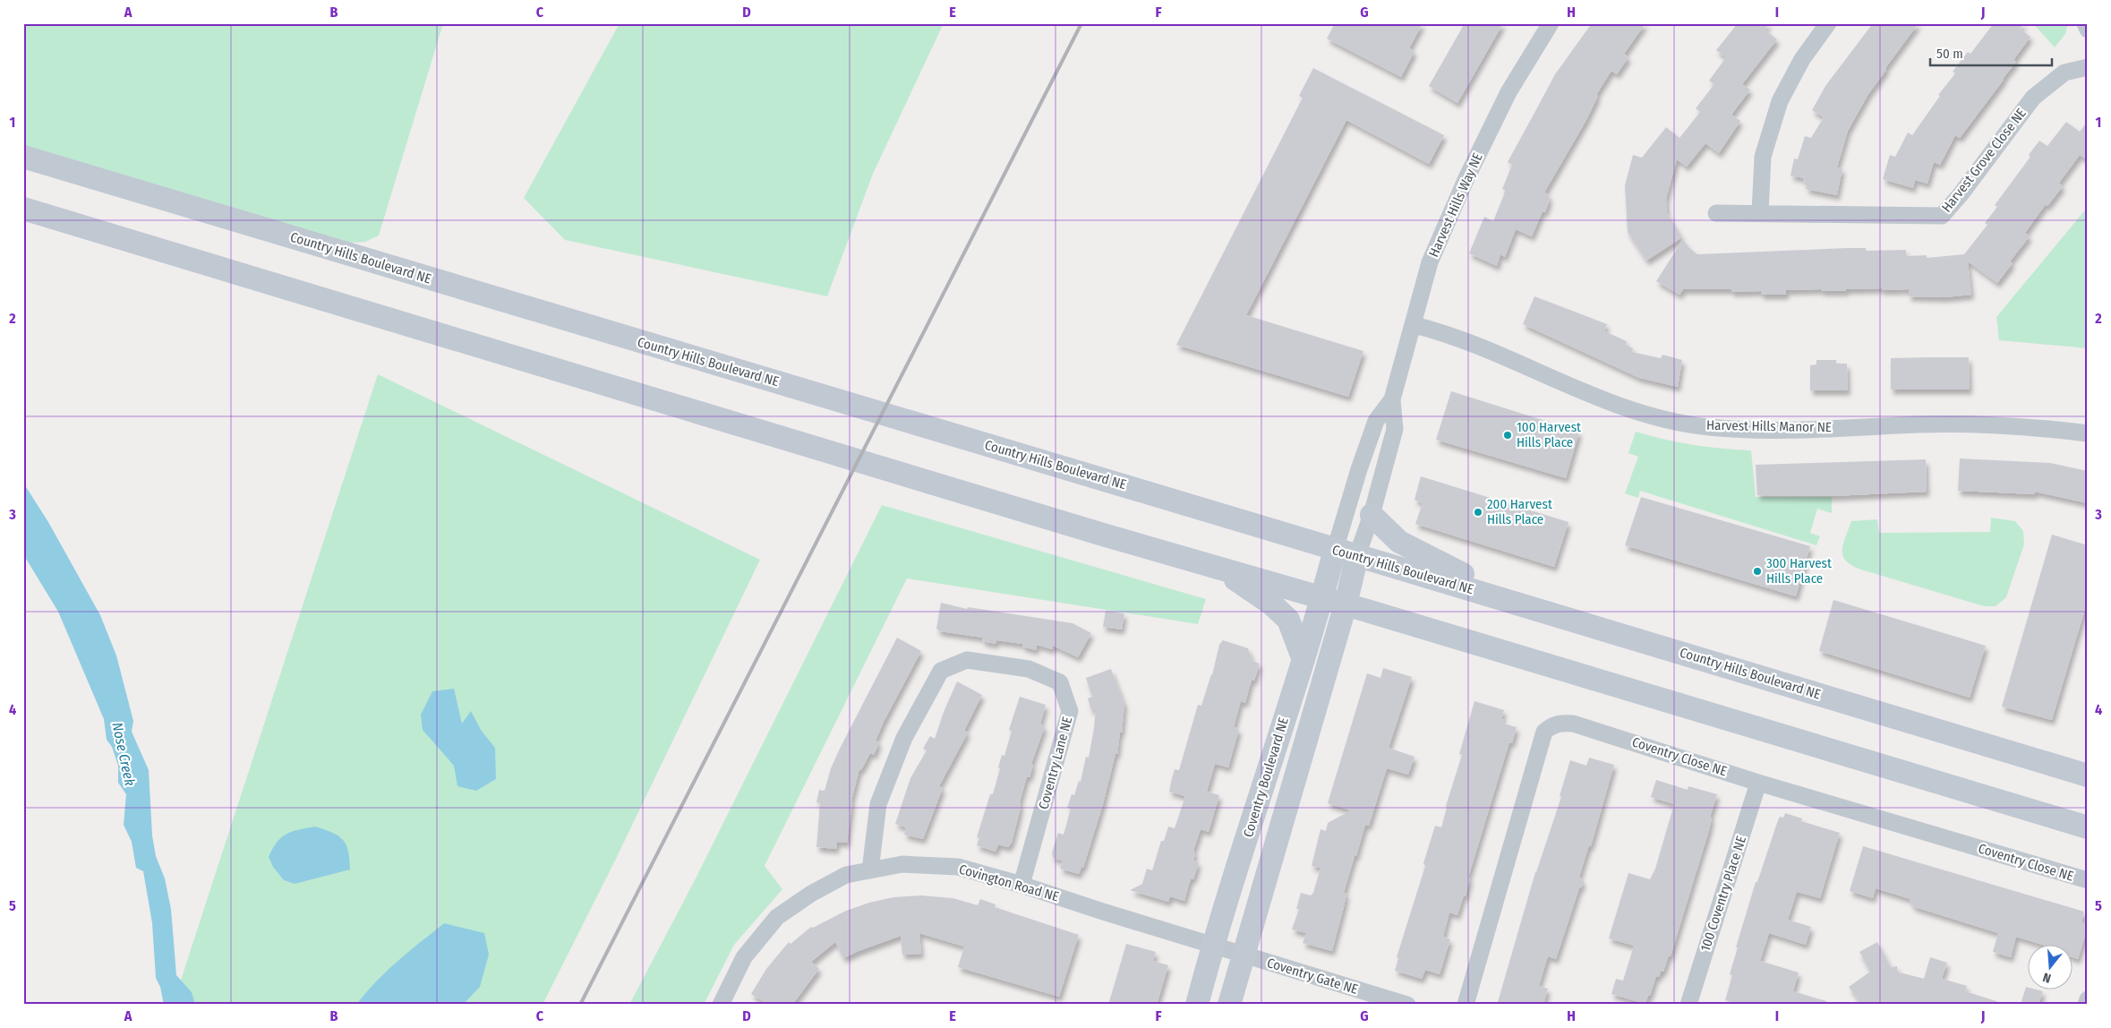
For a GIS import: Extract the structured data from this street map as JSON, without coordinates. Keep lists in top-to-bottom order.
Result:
{
  "streets": {
    "main road": ["Country Hills Boulevard NE", "Coventry Boulevard NE"],
    "street": [
      "Harvest Grove Close NE",
      "Harvest Hills Way NE",
      "Harvest Hills Manor NE",
      "Coventry Close NE",
      "Coventry Lane NE",
      "Covington Road NE",
      "100 Coventry Place NE",
      "Coventry Gate NE"
    ]
  },
  "crossings": [
    ["Harvest Hills Way NE", "Country Hills Boulevard NE"],
    ["Harvest Hills Way NE", "Harvest Hills Manor NE"],
    ["Harvest Hills Way NE", "Coventry Boulevard NE"],
    ["Country Hills Boulevard NE", "Coventry Boulevard NE"],
    ["Coventry Close NE", "100 Coventry Place NE"],
    ["Coventry Lane NE", "Covington Road NE"],
    ["Coventry Boulevard NE", "Covington Road NE"],
    ["Coventry Boulevard NE", "Coventry Gate NE"],
    ["Covington Road NE", "Coventry Gate NE"]
  ],
  "water": ["Nose Creek"],
  "places": ["100 Harvest Hills Place", "200 Harvest Hills Place", "300 Harvest Hills Place"],
  "scale_bar": "50 m",
  "north": "bottom",
  "grid": {
    "columns": [
      "A",
      "B",
      "C",
      "D",
      "E",
      "F",
      "G",
      "H",
      "I",
      "J"
    ],
    "rows": [
      "1",
      "2",
      "3",
      "4",
      "5"
    ]
  }
}
